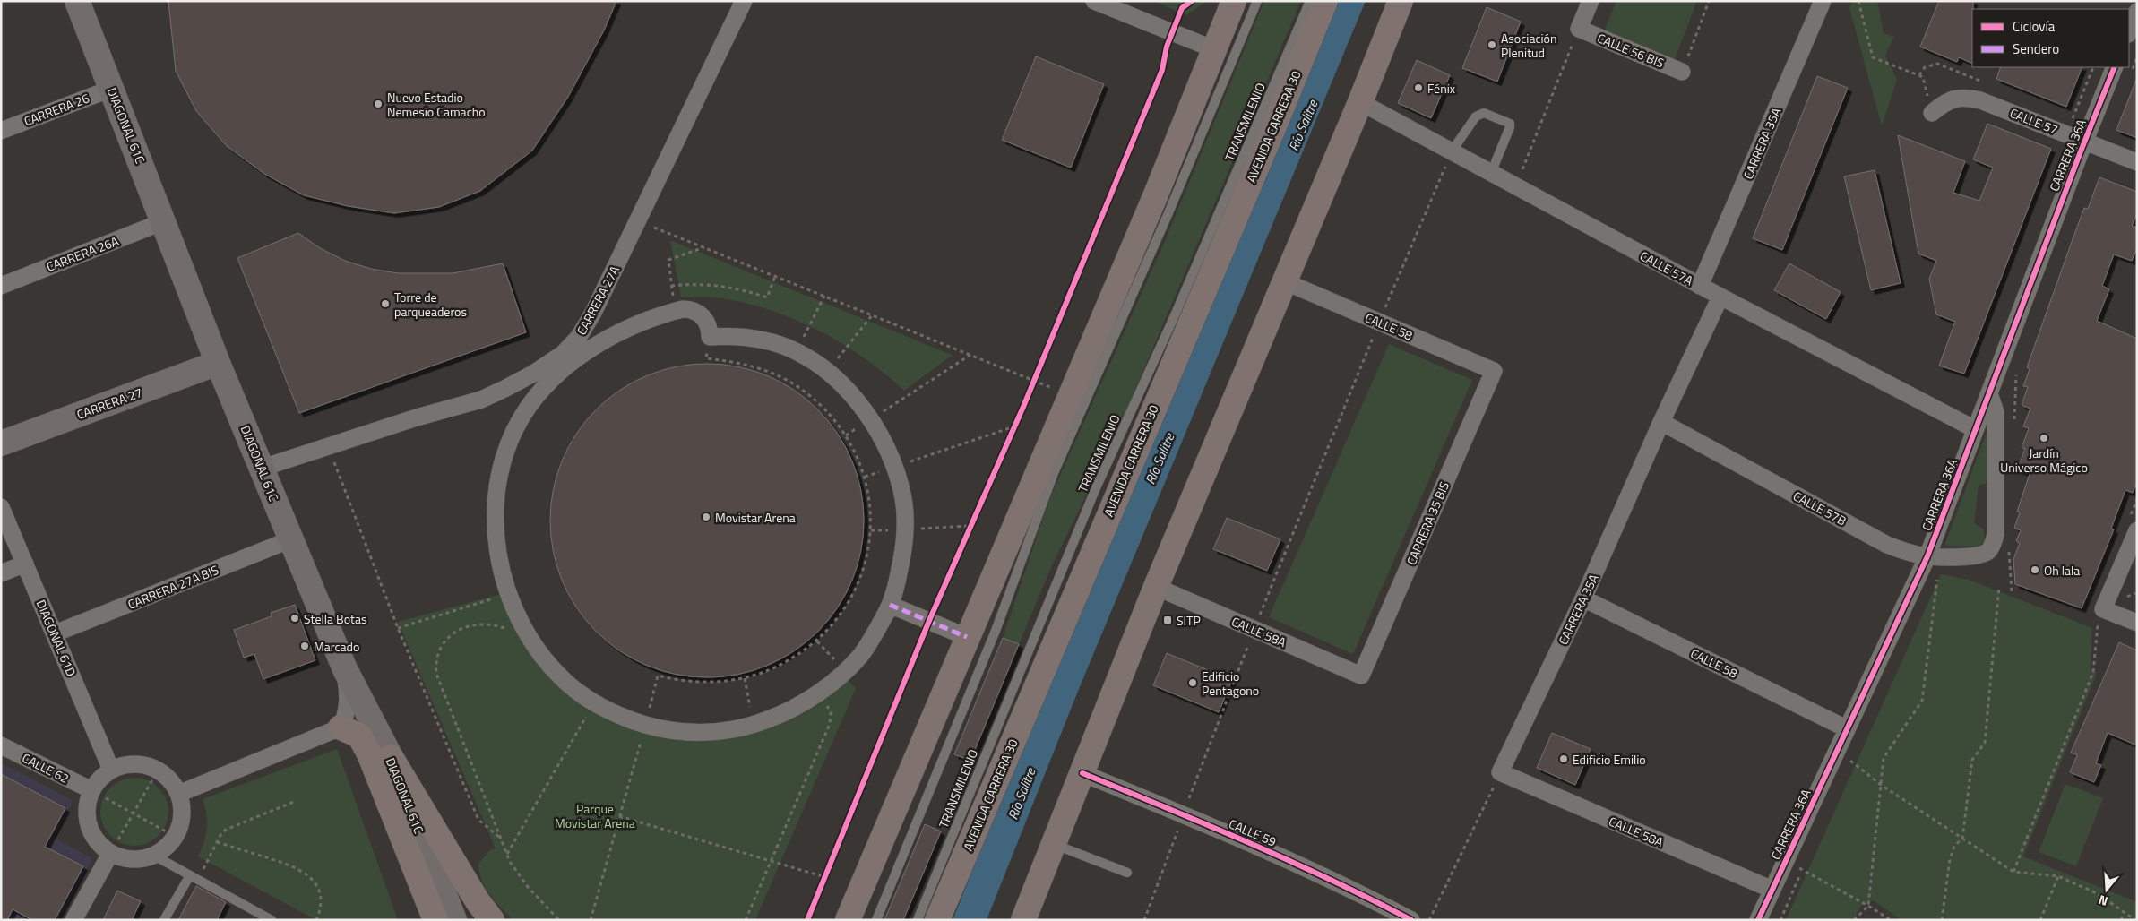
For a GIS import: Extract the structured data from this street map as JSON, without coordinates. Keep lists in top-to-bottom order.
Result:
{
  "streets": {
    "highway": ["AVENIDA CARRERA 30"],
    "main road": ["DIAGONAL 61C", "CARRERA 27"],
    "street": [
      "CALLE 56 BIS",
      "CARRERA 26",
      "CALLE 57",
      "CARRERA 35A",
      "CARRERA 36A",
      "CARRERA 26A",
      "CALLE 57A",
      "CARRERA 27A",
      "CALLE 58",
      "CALLE 57B",
      "CARRERA 35 BIS",
      "CARRERA 27A BIS",
      "CALLE 58A",
      "DIAGONAL 61D",
      "CALLE 62",
      "CALLE 59"
    ],
    "lane": ["TRANSMILENIO"]
  },
  "crossings": [
    ["CARRERA 26", "DIAGONAL 61C"],
    ["CALLE 57", "CARRERA 36A"],
    ["DIAGONAL 61C", "CARRERA 26A"],
    ["DIAGONAL 61C", "CARRERA 27A"],
    ["DIAGONAL 61C", "CARRERA 27"],
    ["DIAGONAL 61C", "CARRERA 27A BIS"],
    ["CARRERA 35A", "CALLE 57A"],
    ["CARRERA 35A", "CALLE 58"],
    ["CARRERA 35A", "CALLE 57B"],
    ["CARRERA 35A", "CALLE 58A"],
    ["CARRERA 36A", "CALLE 57A"],
    ["CARRERA 36A", "CALLE 58"],
    ["CARRERA 36A", "CALLE 57B"],
    ["CARRERA 36A", "CALLE 58A"],
    ["CALLE 58", "CARRERA 35 BIS"],
    ["CARRERA 35 BIS", "CALLE 58A"],
    ["CARRERA 27A BIS", "DIAGONAL 61D"]
  ],
  "water": ["Río Salitre"],
  "parks": ["Parque Movistar Arena"],
  "places": {
    "other": [
      "Asociación Plenitud",
      "Fénix",
      "Nuevo Estadio Nemesio Camacho",
      "Torre de parqueaderos",
      "Jardín Universo Mágico",
      "Movistar Arena",
      "Oh lala",
      "Stella Botas",
      "Marcado",
      "Edificio Pentagono",
      "Edificio Emilio"
    ],
    "transit": ["SITP"]
  },
  "legend": ["Ciclovía", "Sendero"],
  "north": "bottom"
}
